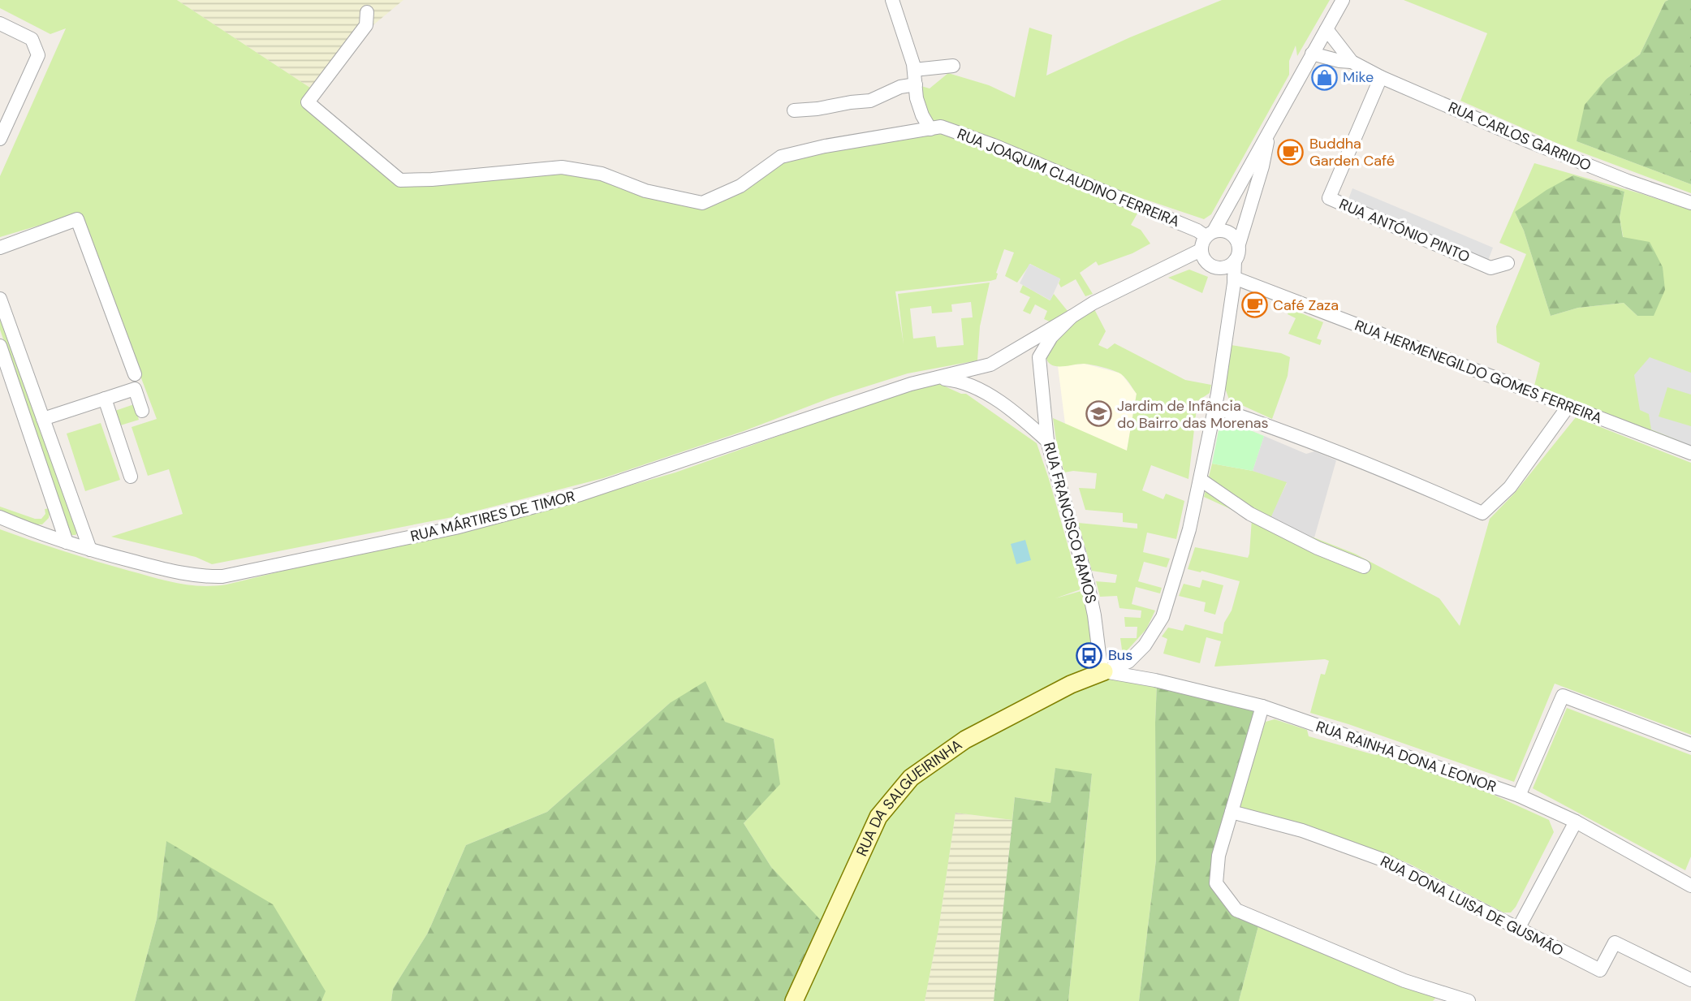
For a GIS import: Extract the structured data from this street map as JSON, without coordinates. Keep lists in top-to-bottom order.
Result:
{
  "streets": {
    "street": [
      "RUA CARLOS GARRIDO",
      "RUA JOAQUIM CLAUDINO FERREIRA",
      "RUA ANTÓNIO PINTO",
      "RUA HERMENEGILDO GOMES FERREIRA",
      "RUA MÁRTIRES DE TIMOR",
      "RUA FRANCISCO RAMOS",
      "RUA RAINHA DONA LEONOR",
      "RUA DA SALGUEIRINHA",
      "RUA DONA LUISA DE GUSMÃO"
    ]
  },
  "crossings": [
    ["RUA CARLOS GARRIDO", "RUA ANTÓNIO PINTO"],
    ["RUA JOAQUIM CLAUDINO FERREIRA", "RUA FRANCISCO RAMOS"],
    ["RUA MÁRTIRES DE TIMOR", "RUA FRANCISCO RAMOS"],
    ["RUA FRANCISCO RAMOS", "RUA RAINHA DONA LEONOR"],
    ["RUA FRANCISCO RAMOS", "RUA DA SALGUEIRINHA"],
    ["RUA RAINHA DONA LEONOR", "RUA DA SALGUEIRINHA"]
  ],
  "places": {
    "shop": ["Mike"],
    "cafe": ["Buddha Garden Café", "Café Zaza"],
    "school or university": ["Jardim de Infância do Bairro das Morenas"],
    "bus stop": ["Bus"]
  }
}
